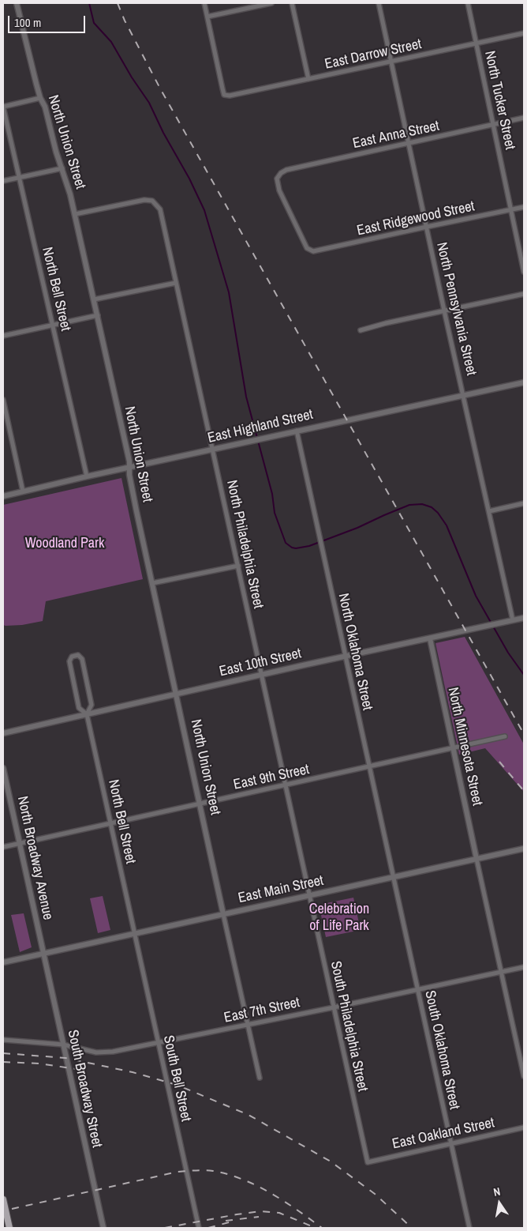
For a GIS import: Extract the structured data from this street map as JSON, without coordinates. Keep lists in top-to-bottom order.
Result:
{
  "streets": {
    "street": [
      "East Darrow Street",
      "North Tucker Street",
      "East Anna Street",
      "North Union Street",
      "East Ridgewood Street",
      "North Bell Street",
      "North Pennsylvania Street",
      "East Highland Street",
      "North Philadelphia Street",
      "North Oklahoma Street",
      "East 10th Street",
      "North Minnesota Street",
      "East 9th Street",
      "North Broadway Avenue",
      "East Main Street",
      "East 7th Street",
      "South Philadelphia Street",
      "South Oklahoma Street",
      "South Bell Street",
      "South Broadway Street",
      "East Oakland Street"
    ]
  },
  "crossings": [
    ["East Darrow Street", "North Tucker Street"],
    ["East Darrow Street", "North Pennsylvania Street"],
    ["North Tucker Street", "East Anna Street"],
    ["North Tucker Street", "East Ridgewood Street"],
    ["East Anna Street", "East Ridgewood Street"],
    ["East Anna Street", "North Pennsylvania Street"],
    ["North Union Street", "East Highland Street"],
    ["North Union Street", "North Philadelphia Street"],
    ["North Union Street", "East 10th Street"],
    ["North Union Street", "East 9th Street"],
    ["North Union Street", "East Main Street"],
    ["East Ridgewood Street", "North Pennsylvania Street"],
    ["North Bell Street", "East Highland Street"],
    ["North Bell Street", "East 10th Street"],
    ["North Bell Street", "East 9th Street"],
    ["North Bell Street", "East Main Street"],
    ["North Bell Street", "South Bell Street"],
    ["North Pennsylvania Street", "East Highland Street"],
    ["North Pennsylvania Street", "East 10th Street"],
    ["East Highland Street", "North Philadelphia Street"],
    ["East Highland Street", "North Oklahoma Street"],
    ["North Philadelphia Street", "East 10th Street"],
    ["North Philadelphia Street", "East 9th Street"],
    ["North Philadelphia Street", "East Main Street"],
    ["North Philadelphia Street", "South Philadelphia Street"],
    ["North Oklahoma Street", "East 10th Street"],
    ["North Oklahoma Street", "East 9th Street"],
    ["North Oklahoma Street", "East Main Street"],
    ["North Oklahoma Street", "South Oklahoma Street"],
    ["East 10th Street", "North Minnesota Street"],
    ["North Minnesota Street", "East 9th Street"],
    ["North Minnesota Street", "East Main Street"],
    ["East 9th Street", "North Broadway Avenue"],
    ["North Broadway Avenue", "East Main Street"],
    ["North Broadway Avenue", "South Broadway Street"],
    ["East Main Street", "South Philadelphia Street"],
    ["East Main Street", "South Oklahoma Street"],
    ["East Main Street", "South Bell Street"],
    ["East Main Street", "South Broadway Street"],
    ["East 7th Street", "South Philadelphia Street"],
    ["East 7th Street", "South Oklahoma Street"],
    ["East 7th Street", "South Bell Street"],
    ["East 7th Street", "South Broadway Street"],
    ["South Philadelphia Street", "East Oakland Street"],
    ["South Oklahoma Street", "East Oakland Street"]
  ],
  "parks": ["Woodland Park", "Celebration of Life Park"],
  "scale_bar": "100 m",
  "north": "top"
}
